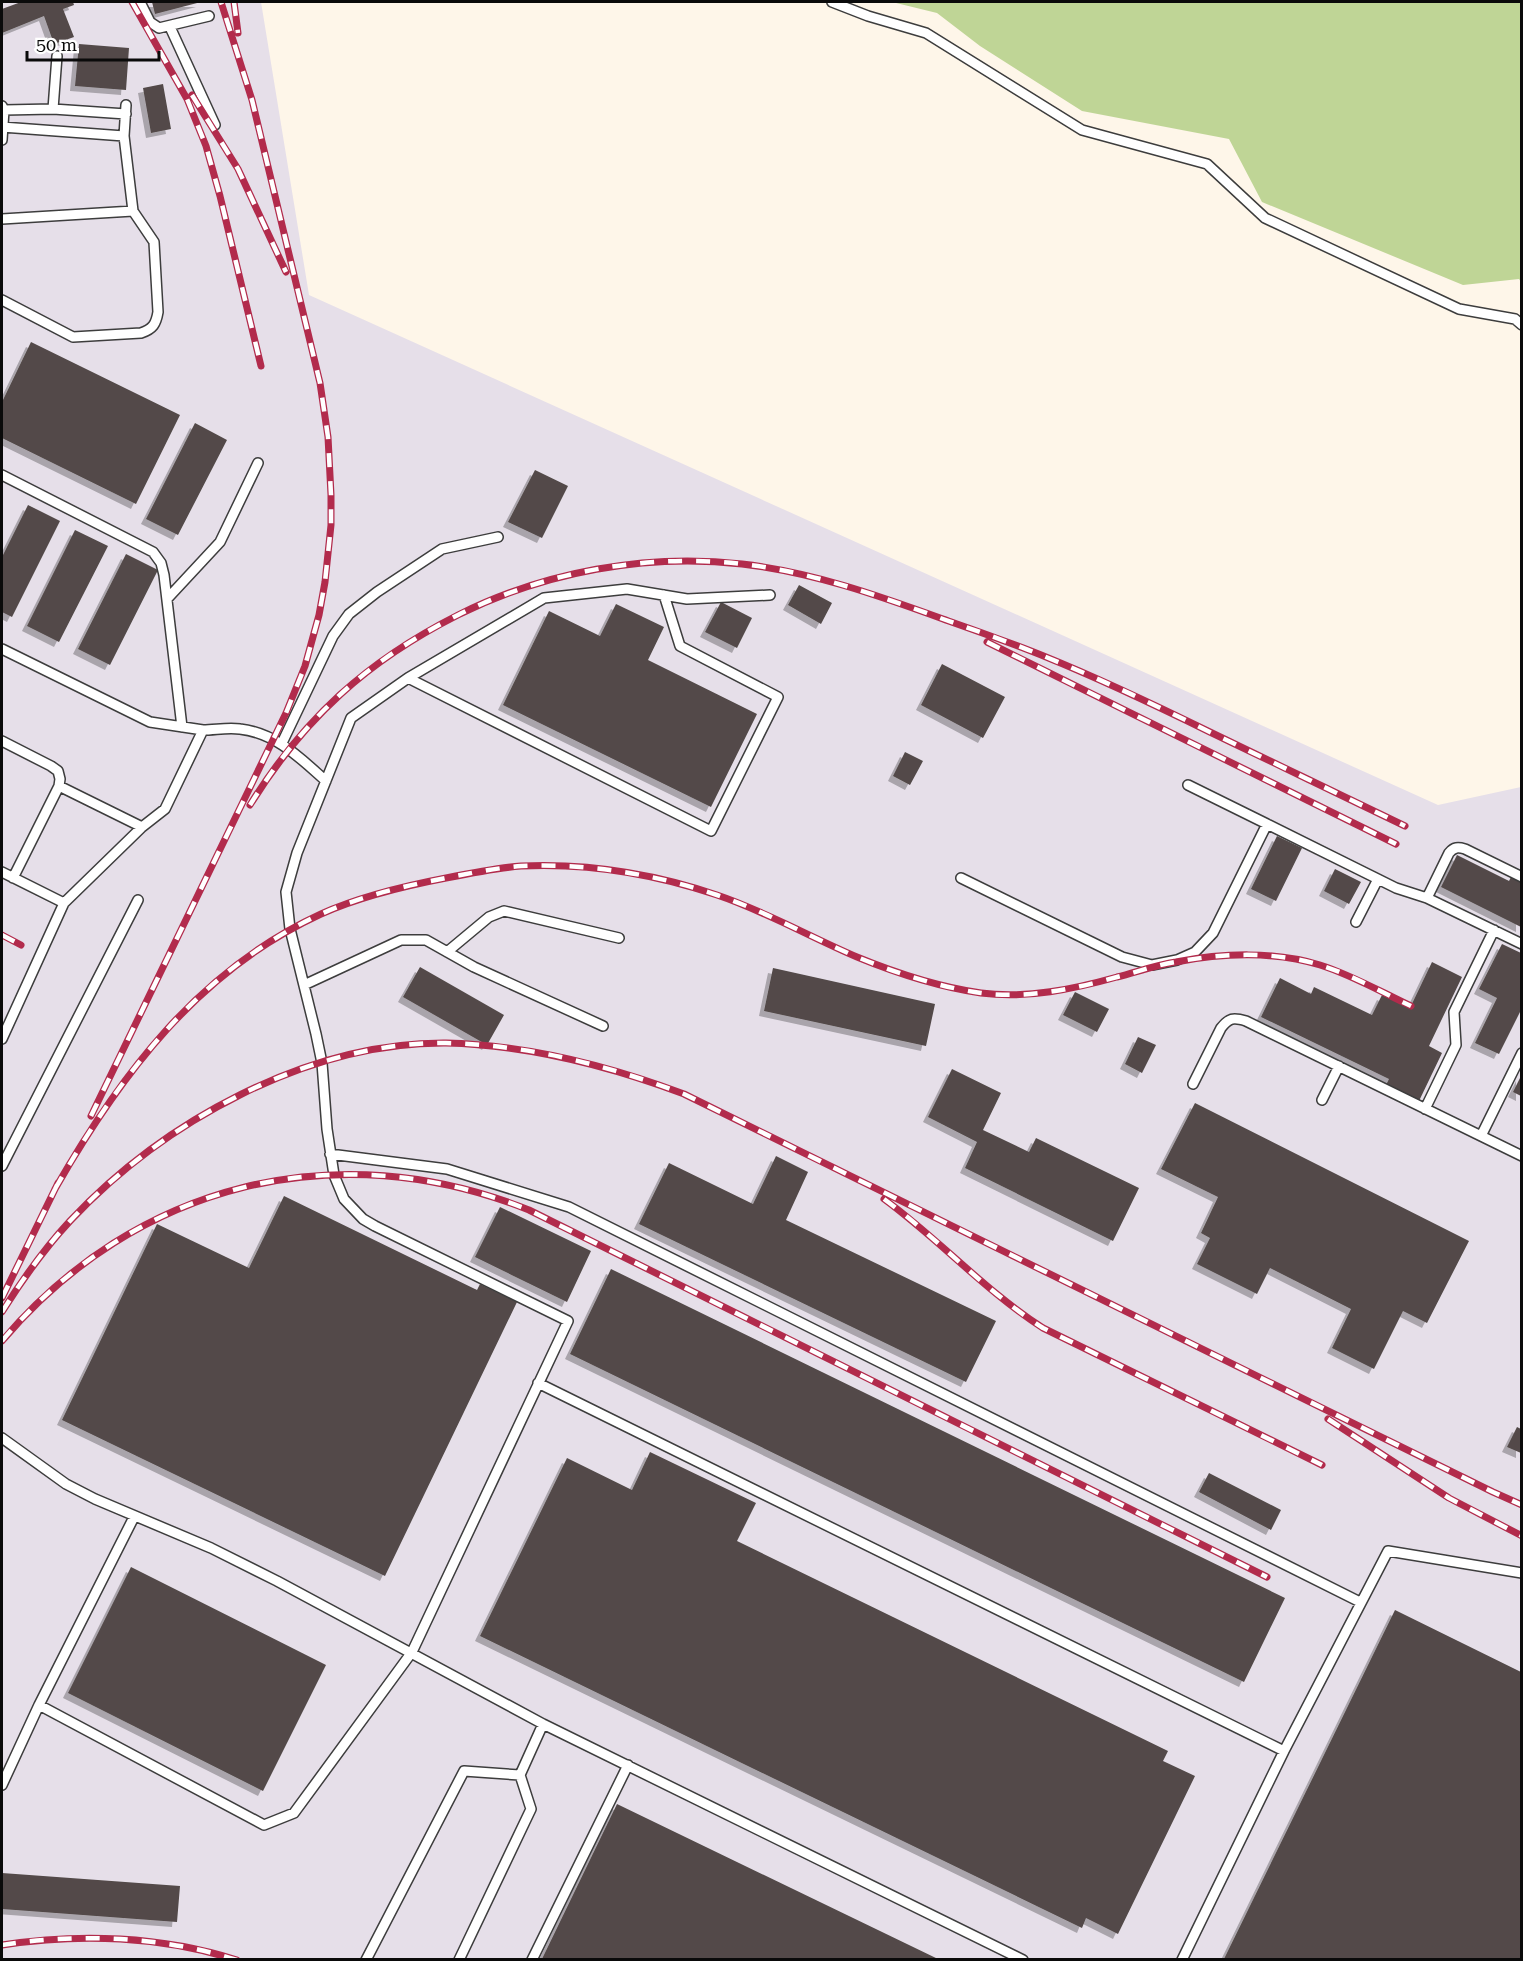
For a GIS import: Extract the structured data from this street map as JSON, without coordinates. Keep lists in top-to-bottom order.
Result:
{
  "scale_bar": "50 m"
}
